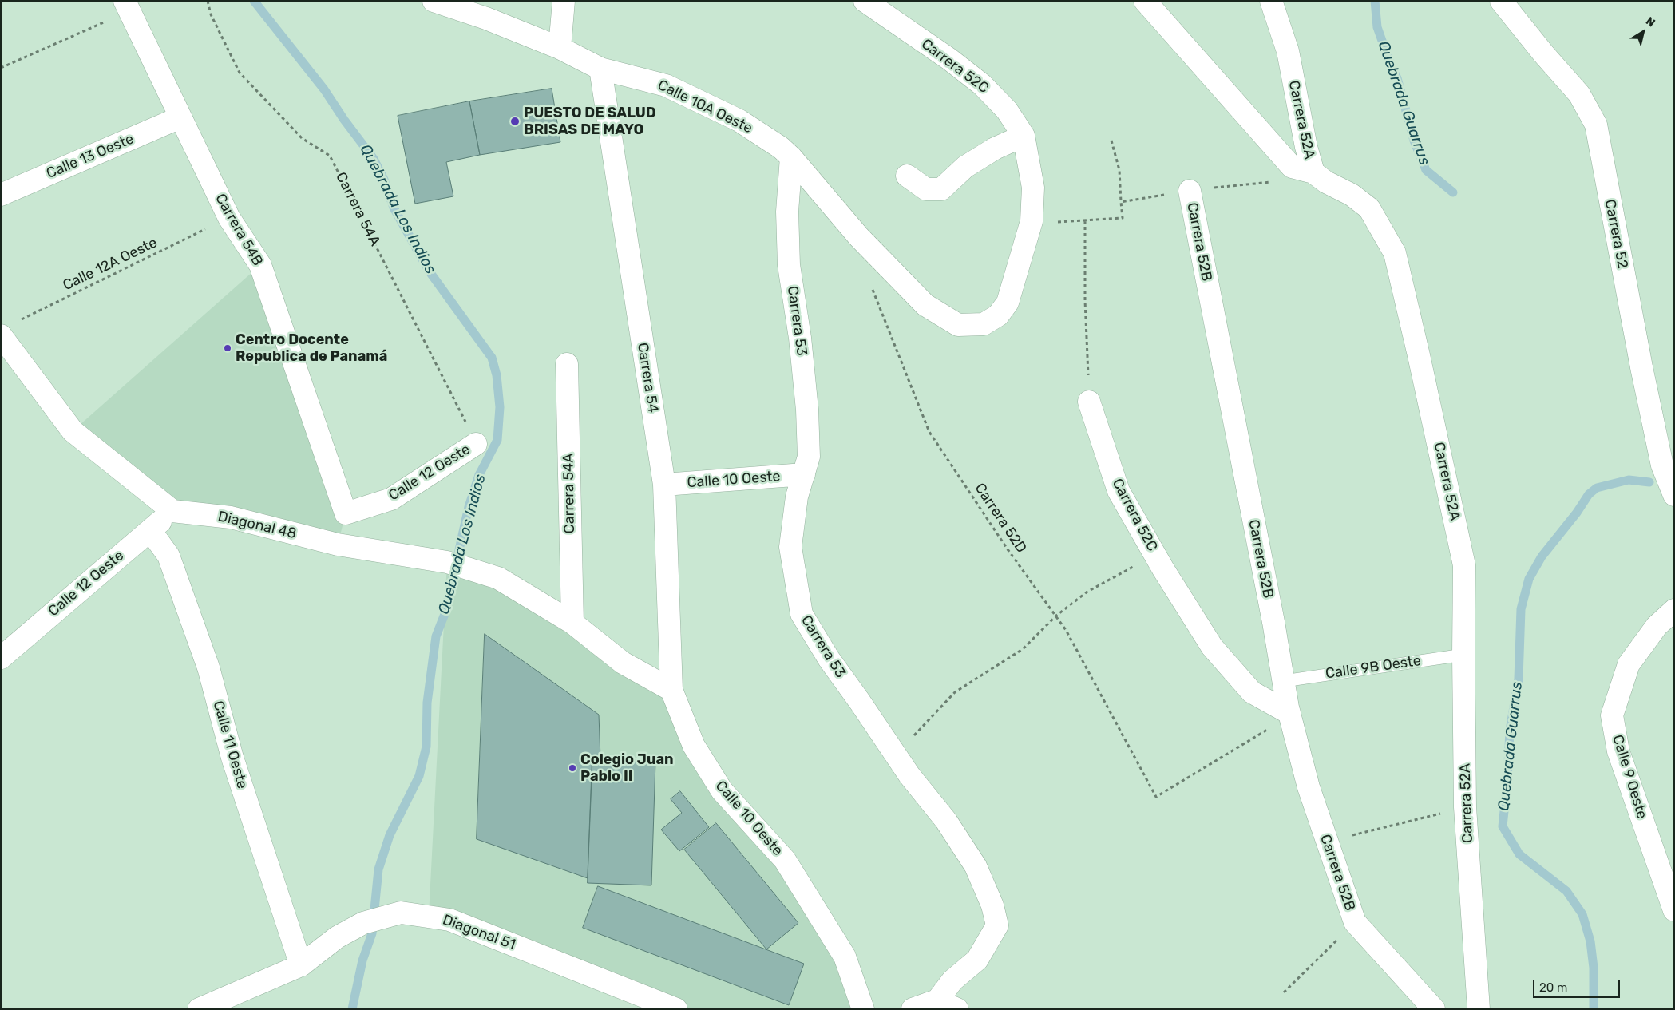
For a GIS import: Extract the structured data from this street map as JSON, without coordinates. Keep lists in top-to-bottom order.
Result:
{
  "streets": {
    "street": [
      "Carrera 52C",
      "Calle 10A Oeste",
      "Carrera 52A",
      "Calle 13 Oeste",
      "Carrera 54A",
      "Carrera 54B",
      "Carrera 52",
      "Carrera 52B",
      "Carrera 53",
      "Carrera 54",
      "Calle 12 Oeste",
      "Calle 10 Oeste",
      "Diagonal 48",
      "Calle 11 Oeste",
      "Calle 9 Oeste",
      "Diagonal 51"
    ],
    "lane": ["Calle 9B Oeste"],
    "path": ["Calle 12A Oeste", "Carrera 52D"]
  },
  "crossings": [
    ["Carrera 52C", "Calle 10A Oeste"],
    ["Carrera 52C", "Carrera 52B"],
    ["Carrera 52C", "Carrera 52D"],
    ["Calle 10A Oeste", "Carrera 53"],
    ["Calle 10A Oeste", "Carrera 54"],
    ["Carrera 52A", "Calle 9B Oeste"],
    ["Calle 13 Oeste", "Carrera 54B"],
    ["Carrera 54A", "Calle 12 Oeste"],
    ["Carrera 54A", "Diagonal 48"],
    ["Carrera 54B", "Calle 12A Oeste"],
    ["Carrera 54B", "Calle 12 Oeste"],
    ["Carrera 52B", "Carrera 52D"],
    ["Carrera 52B", "Calle 9B Oeste"],
    ["Carrera 53", "Calle 10 Oeste"],
    ["Carrera 54", "Calle 10 Oeste"],
    ["Calle 12 Oeste", "Diagonal 48"],
    ["Calle 12 Oeste", "Calle 11 Oeste"],
    ["Calle 11 Oeste", "Diagonal 51"]
  ],
  "water": ["Quebrada Guarrus", "Quebrada Los Indios"],
  "places": ["PUESTO DE SALUD BRISAS DE MAYO", "Centro Docente Republica de Panamá", "Colegio Juan Pablo II"],
  "scale_bar": "20 m",
  "north": "top right"
}
